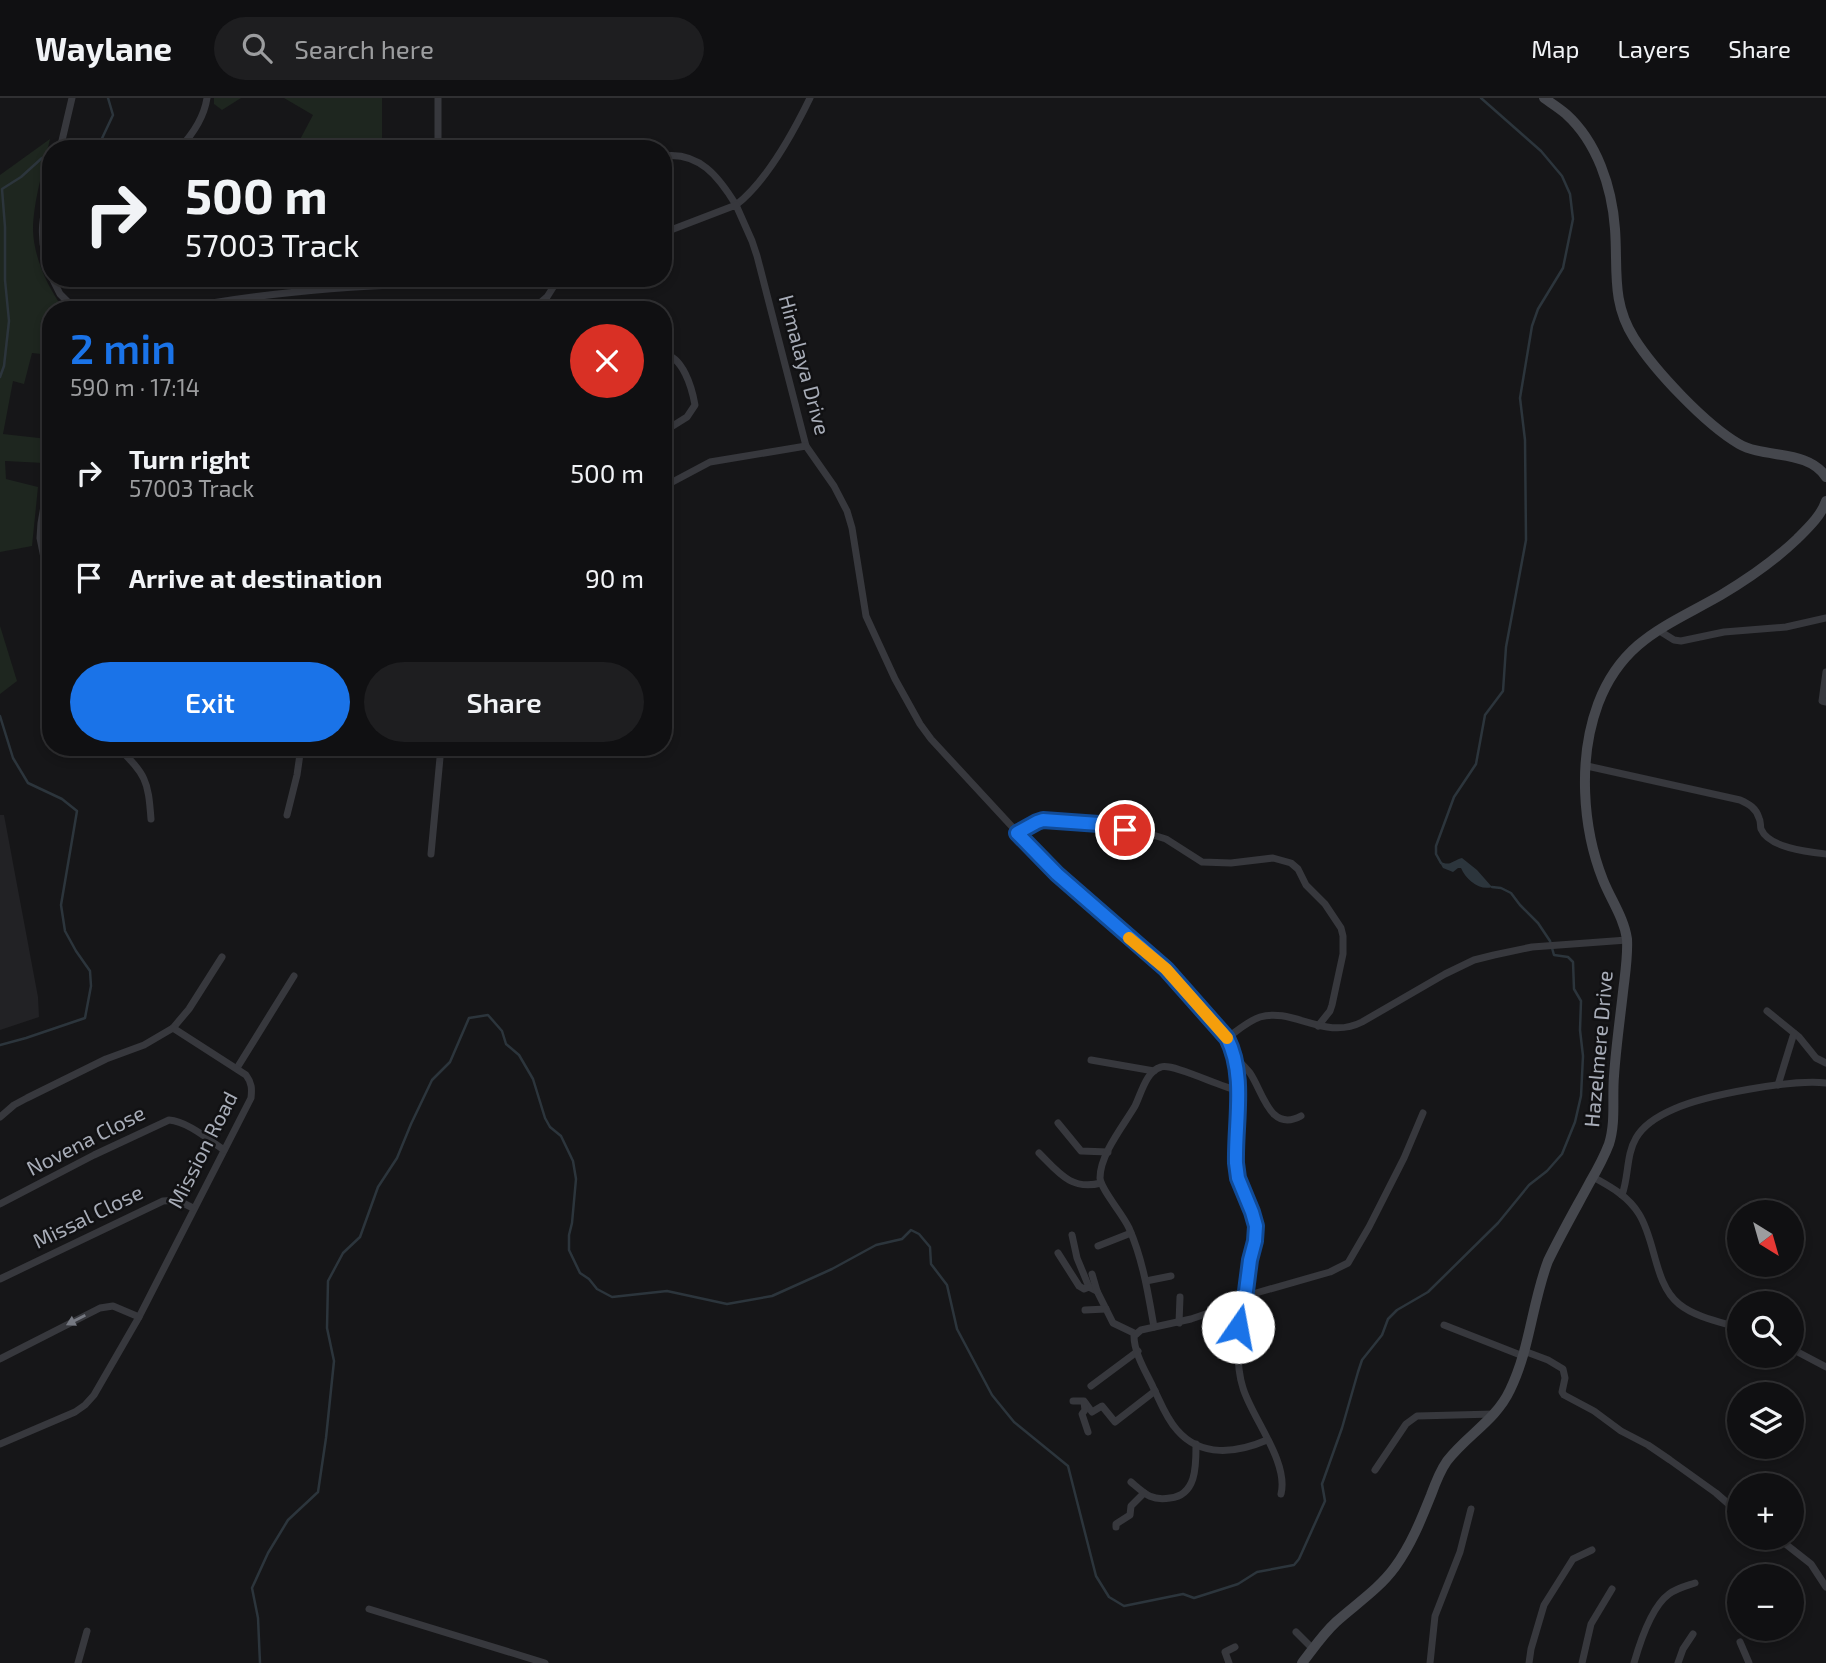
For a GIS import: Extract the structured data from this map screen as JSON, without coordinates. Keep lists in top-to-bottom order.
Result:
{
  "streets": {
    "street": [
      "Himalaya Drive",
      "Hazelmere Drive",
      "Novena Close",
      "Mission Road",
      "Missal Close"
    ]
  },
  "crossings": [
    ["Novena Close", "Mission Road"],
    ["Mission Road", "Missal Close"]
  ],
  "north": "bottom right",
  "page": {
    "header": "Waylane",
    "search": "Search here",
    "nav": ["Map", "Layers", "Share"],
    "turn": ["500 m", "57003 Track"],
    "heading": ["2 min", "590 m · 17:14"],
    "list": [
      {
        "name": "Turn right",
        "note": "57003 Track",
        "value": "500 m"
      },
      {
        "name": "Arrive at destination",
        "value": "90 m"
      }
    ],
    "buttons": ["Exit", "Share"],
    "map_buttons": ["+", "−"]
  }
}
